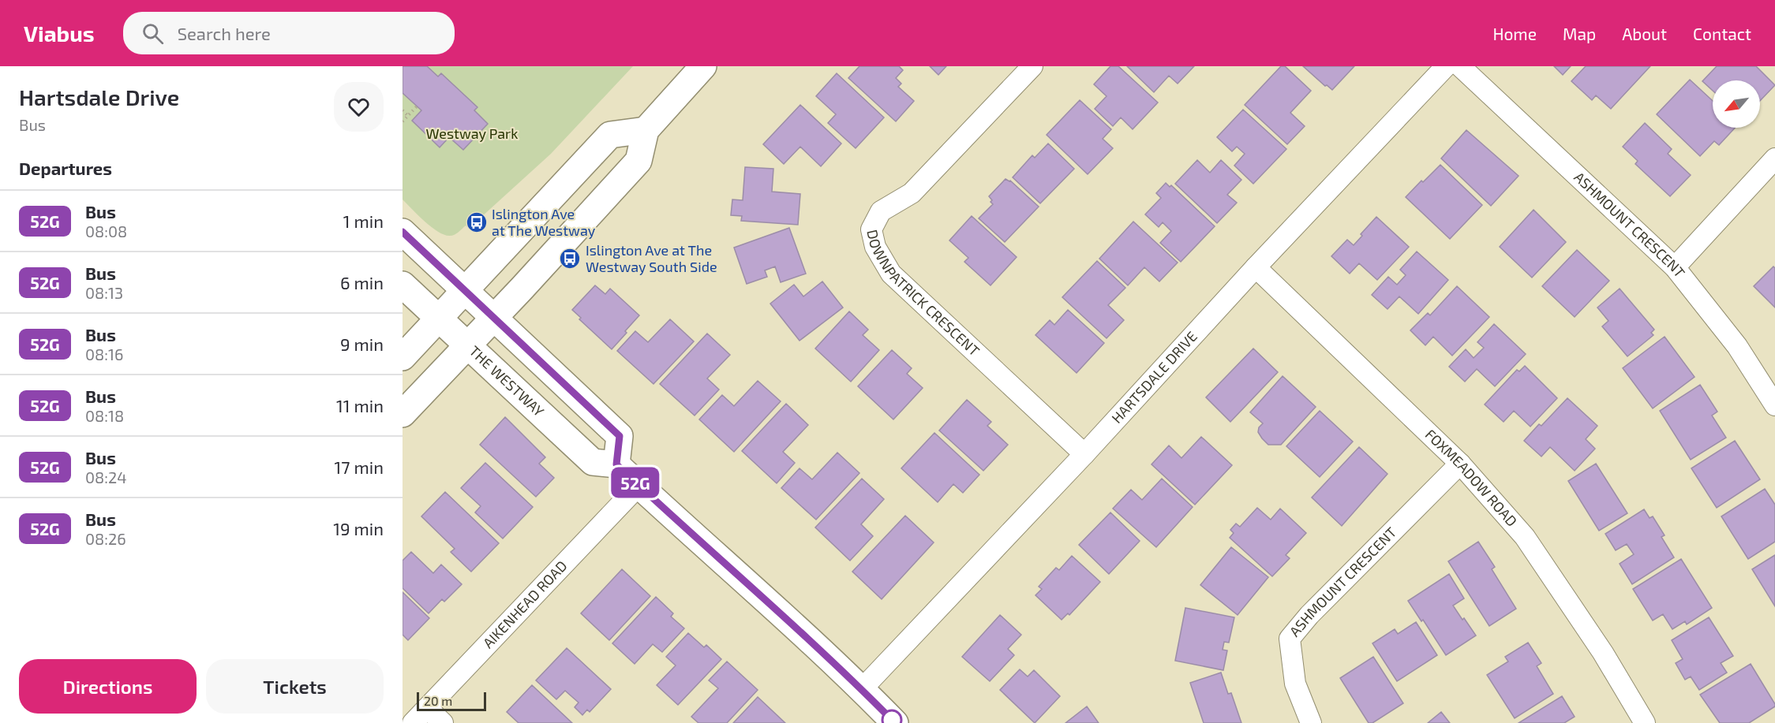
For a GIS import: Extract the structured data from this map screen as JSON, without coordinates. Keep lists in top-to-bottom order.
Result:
{
  "streets": {
    "main road": ["THE WESTWAY"],
    "street": [
      "ASHMOUNT CRESCENT",
      "DOWNPATRICK CRESCENT",
      "HARTSDALE DRIVE",
      "FOXMEADOW ROAD",
      "AIKENHEAD ROAD"
    ]
  },
  "crossings": [
    ["ASHMOUNT CRESCENT", "FOXMEADOW ROAD"],
    ["DOWNPATRICK CRESCENT", "HARTSDALE DRIVE"],
    ["HARTSDALE DRIVE", "FOXMEADOW ROAD"]
  ],
  "parks": ["Westway Park"],
  "places": {
    "bus stop": ["Islington Ave at The Westway", "Islington Ave at The Westway South Side"]
  },
  "lines": ["bus line 52G"],
  "scale_bar": "20 m",
  "north": "bottom left",
  "page": {
    "header": "Viabus",
    "search": "Search here",
    "nav": [
      "Home",
      "Map",
      "About",
      "Contact"
    ],
    "heading": [
      ["Hartsdale Drive", "Bus"],
      "Departures"
    ],
    "on_map": "52G",
    "list": [
      {
        "mark": "52G",
        "name": "Bus",
        "note": "08:08",
        "value": "1 min"
      },
      {
        "mark": "52G",
        "name": "Bus",
        "note": "08:13",
        "value": "6 min"
      },
      {
        "mark": "52G",
        "name": "Bus",
        "note": "08:16",
        "value": "9 min"
      },
      {
        "mark": "52G",
        "name": "Bus",
        "note": "08:18",
        "value": "11 min"
      },
      {
        "mark": "52G",
        "name": "Bus",
        "note": "08:24",
        "value": "17 min"
      },
      {
        "mark": "52G",
        "name": "Bus",
        "note": "08:26",
        "value": "19 min"
      }
    ],
    "buttons": ["Directions", "Tickets"],
    "scale": "20 m"
  }
}
